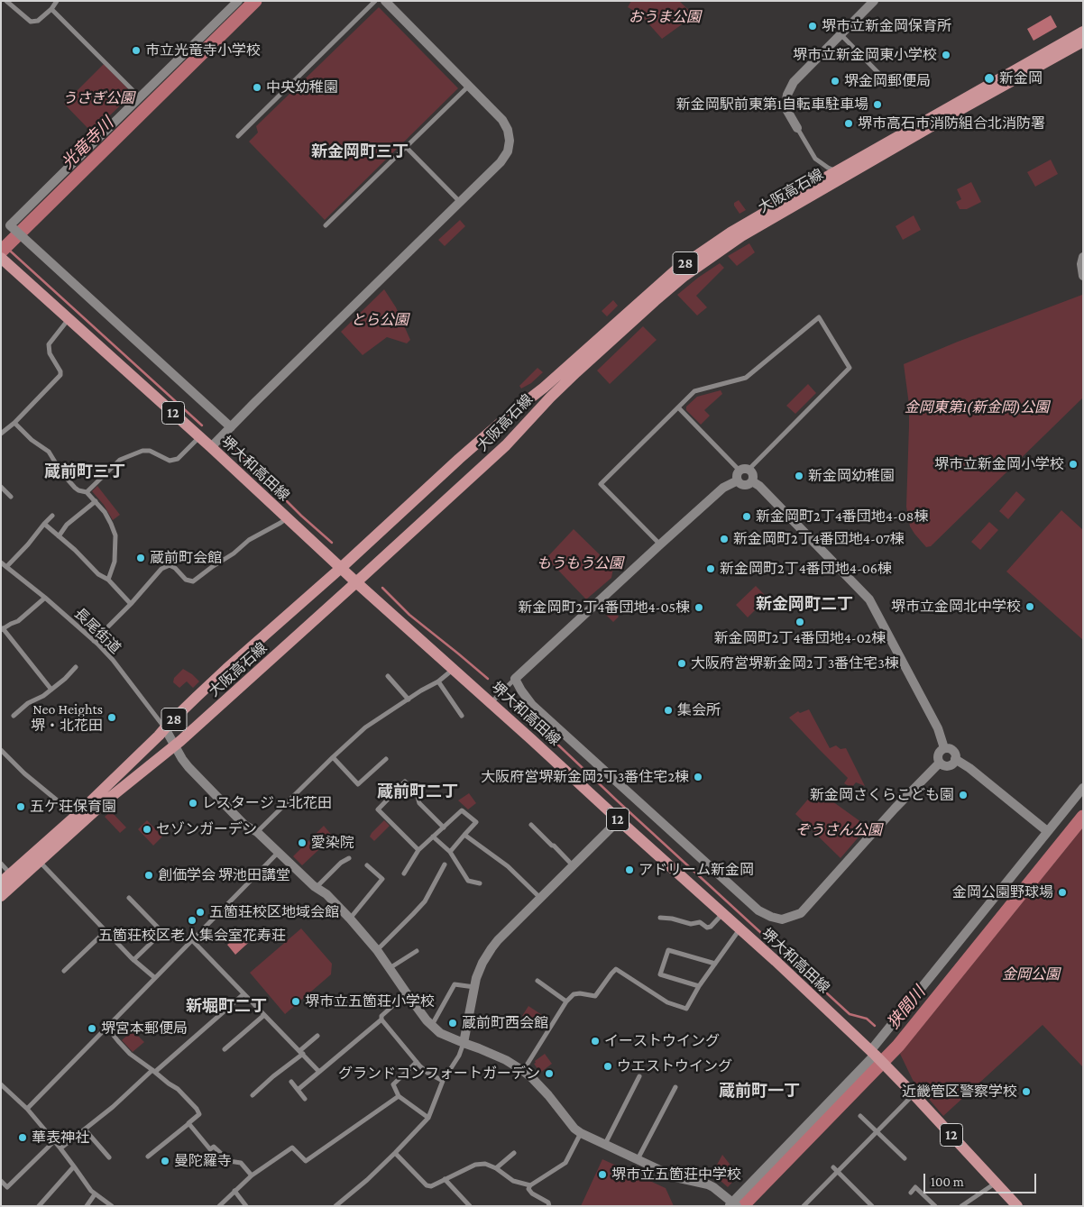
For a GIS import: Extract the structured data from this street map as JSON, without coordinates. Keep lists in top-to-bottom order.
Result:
{
  "streets": {
    "main road": [
      "大阪高石線",
      "28",
      "12",
      "堺大和高田線"
    ],
    "street": ["長尾街道"]
  },
  "crossings": [
    ["大阪高石線", "堺大和高田線"],
    ["大阪高石線", "長尾街道"]
  ],
  "districts": [
    "新金岡町三丁",
    "蔵前町三丁",
    "新金岡町二丁",
    "蔵前町二丁",
    "新堀町二丁",
    "蔵前町一丁"
  ],
  "water": ["光竜寺川", "狭間川"],
  "parks": [
    "おうま公園",
    "うさぎ公園",
    "とら公園",
    "金岡東第1(新金岡)公園",
    "もうもう公園",
    "ぞうさん公園",
    "金岡公園"
  ],
  "places": [
    "堺市立新金岡保育所",
    "市立光竜寺小学校",
    "堺市立新金岡東小学校",
    "新金岡",
    "堺金岡郵便局",
    "中央幼稚園",
    "新金岡駅前東第1自転車駐車場",
    "堺市高石市消防組合北消防署",
    "堺市立新金岡小学校",
    "新金岡幼稚園",
    "新金岡町2丁4番団地4-08棟",
    "新金岡町2丁4番団地4-07棟",
    "蔵前町会館",
    "新金岡町2丁4番団地4-06棟",
    "堺市立金岡北中学校",
    "新金岡町2丁4番団地4-05棟",
    "新金岡町2丁4番団地4-02棟",
    "大阪府営堺新金岡2丁3番住宅3棟",
    "集会所",
    "Neo Heights 堺・北花田",
    "大阪府営堺新金岡2丁3番住宅2棟",
    "新金岡さくらこども園",
    "レスタージュ北花田",
    "五ケ荘保育園",
    "セゾンガーデン",
    "愛染院",
    "アドリーム新金岡",
    "創価学会 堺池田講堂",
    "金岡公園野球場",
    "五箇荘校区地域会館",
    "五箇荘校区老人集会室花寿荘",
    "堺市立五箇荘小学校",
    "蔵前町西会館",
    "堺宮本郵便局",
    "イーストウイング",
    "ウエストウイング",
    "グランドコンフォートガーデン",
    "近畿管区警察学校",
    "華表神社",
    "曼陀羅寺",
    "堺市立五箇荘中学校"
  ],
  "scale_bar": "100 m"
}
